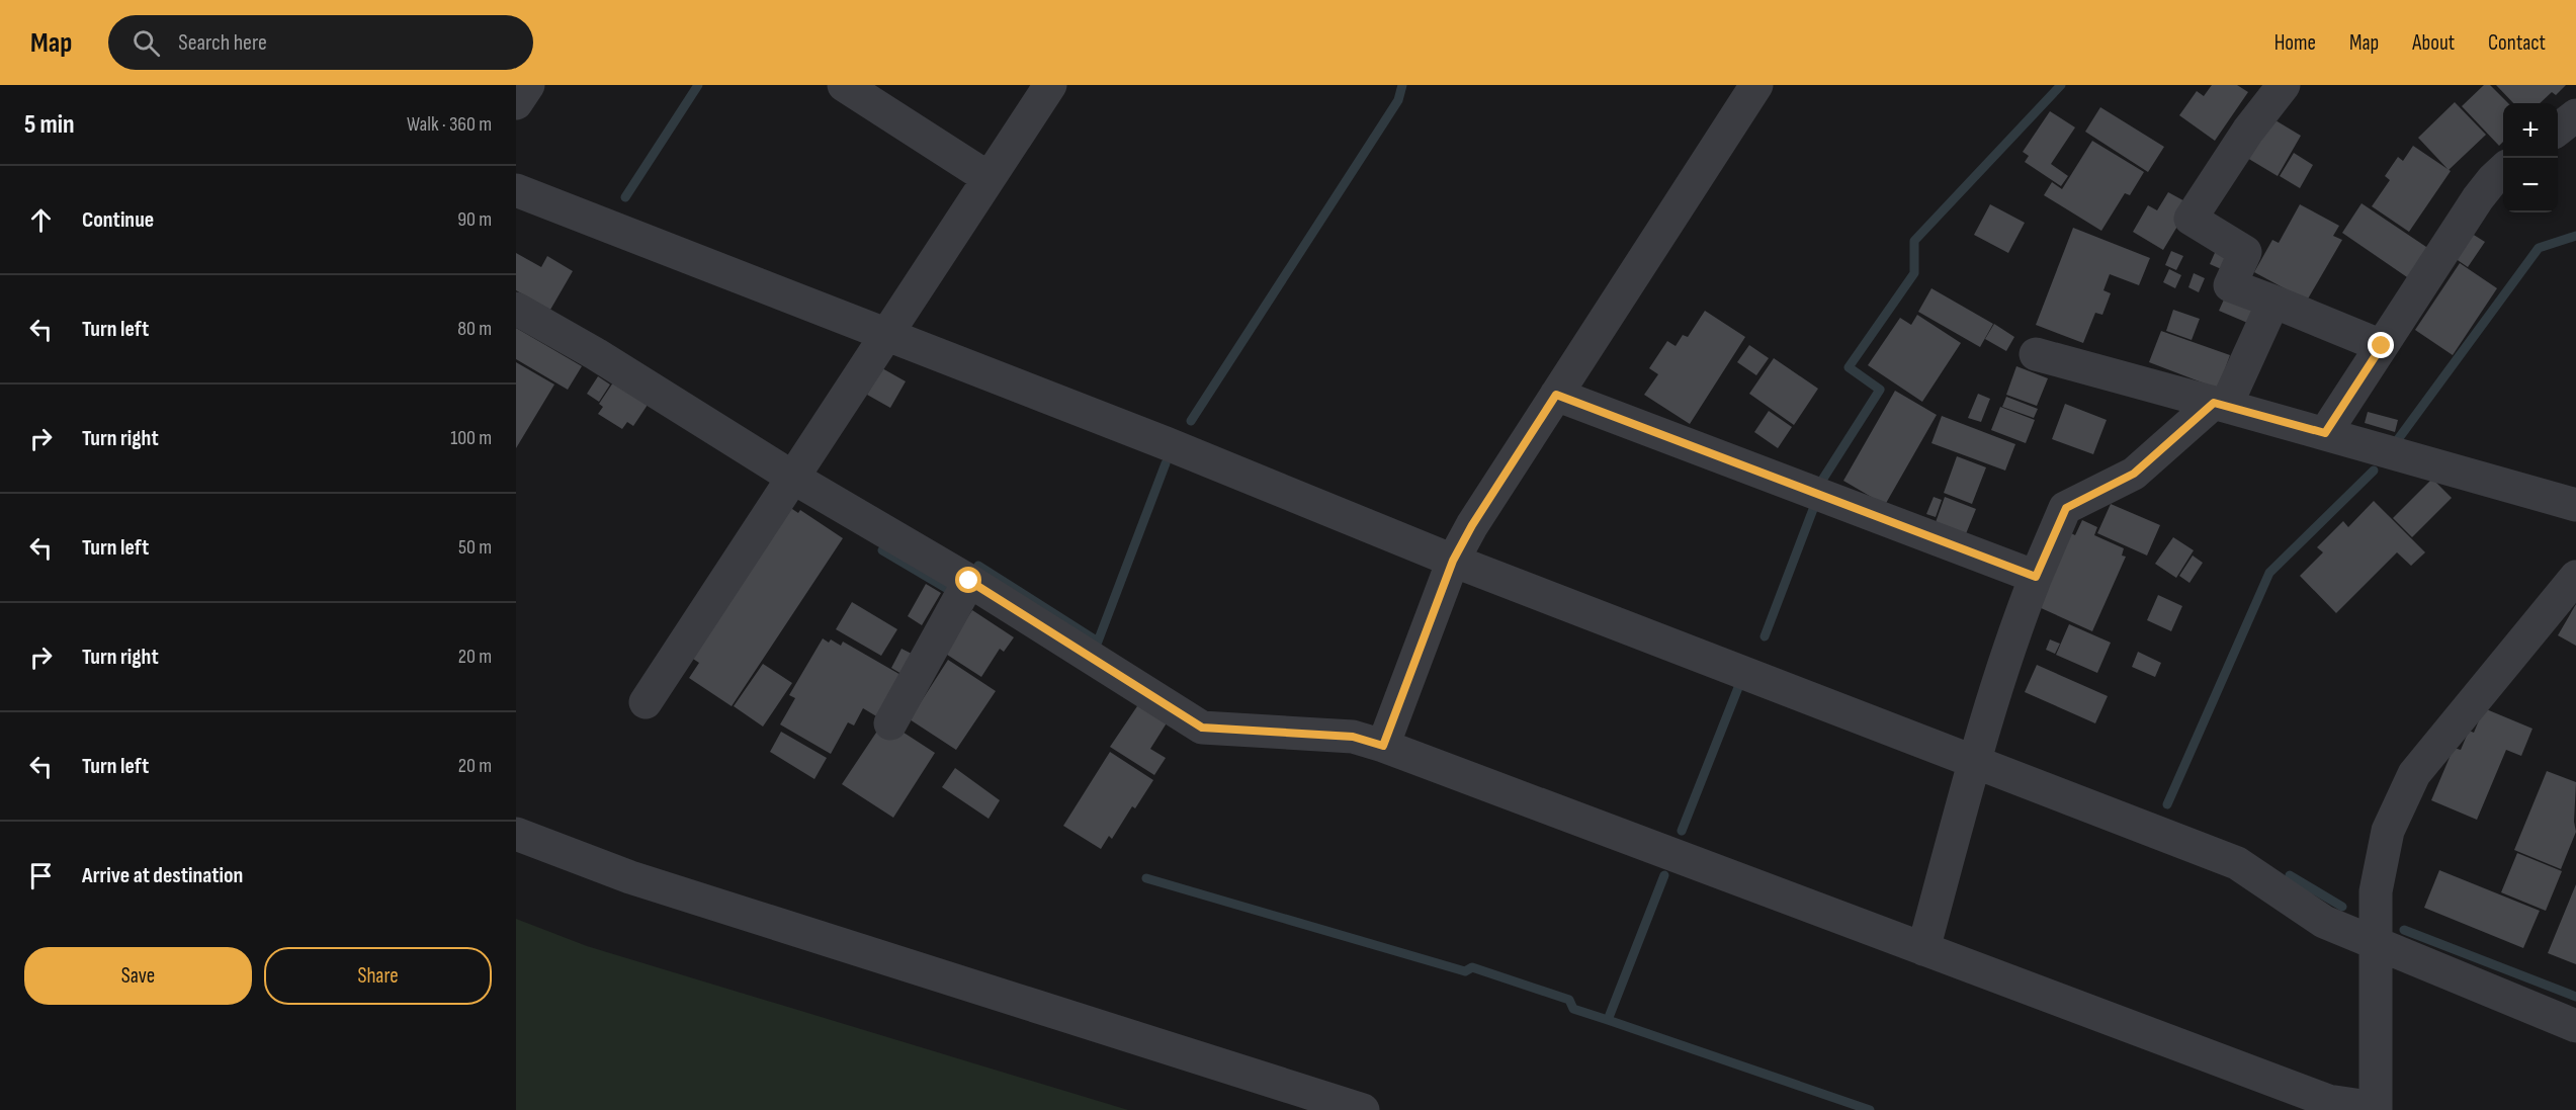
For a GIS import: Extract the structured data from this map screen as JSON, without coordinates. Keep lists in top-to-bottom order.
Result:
{
  "page": {
    "header": "Map",
    "search": "Search here",
    "nav": [
      "Home",
      "Map",
      "About",
      "Contact"
    ],
    "heading": ["5 min", "Walk · 360 m"],
    "map_buttons": ["+", "−"],
    "list": [
      ["Continue", "90 m"],
      ["Turn left", "80 m"],
      ["Turn right", "100 m"],
      ["Turn left", "50 m"],
      ["Turn right", "20 m"],
      ["Turn left", "20 m"],
      "Arrive at destination"
    ],
    "buttons": ["Save", "Share"]
  }
}
